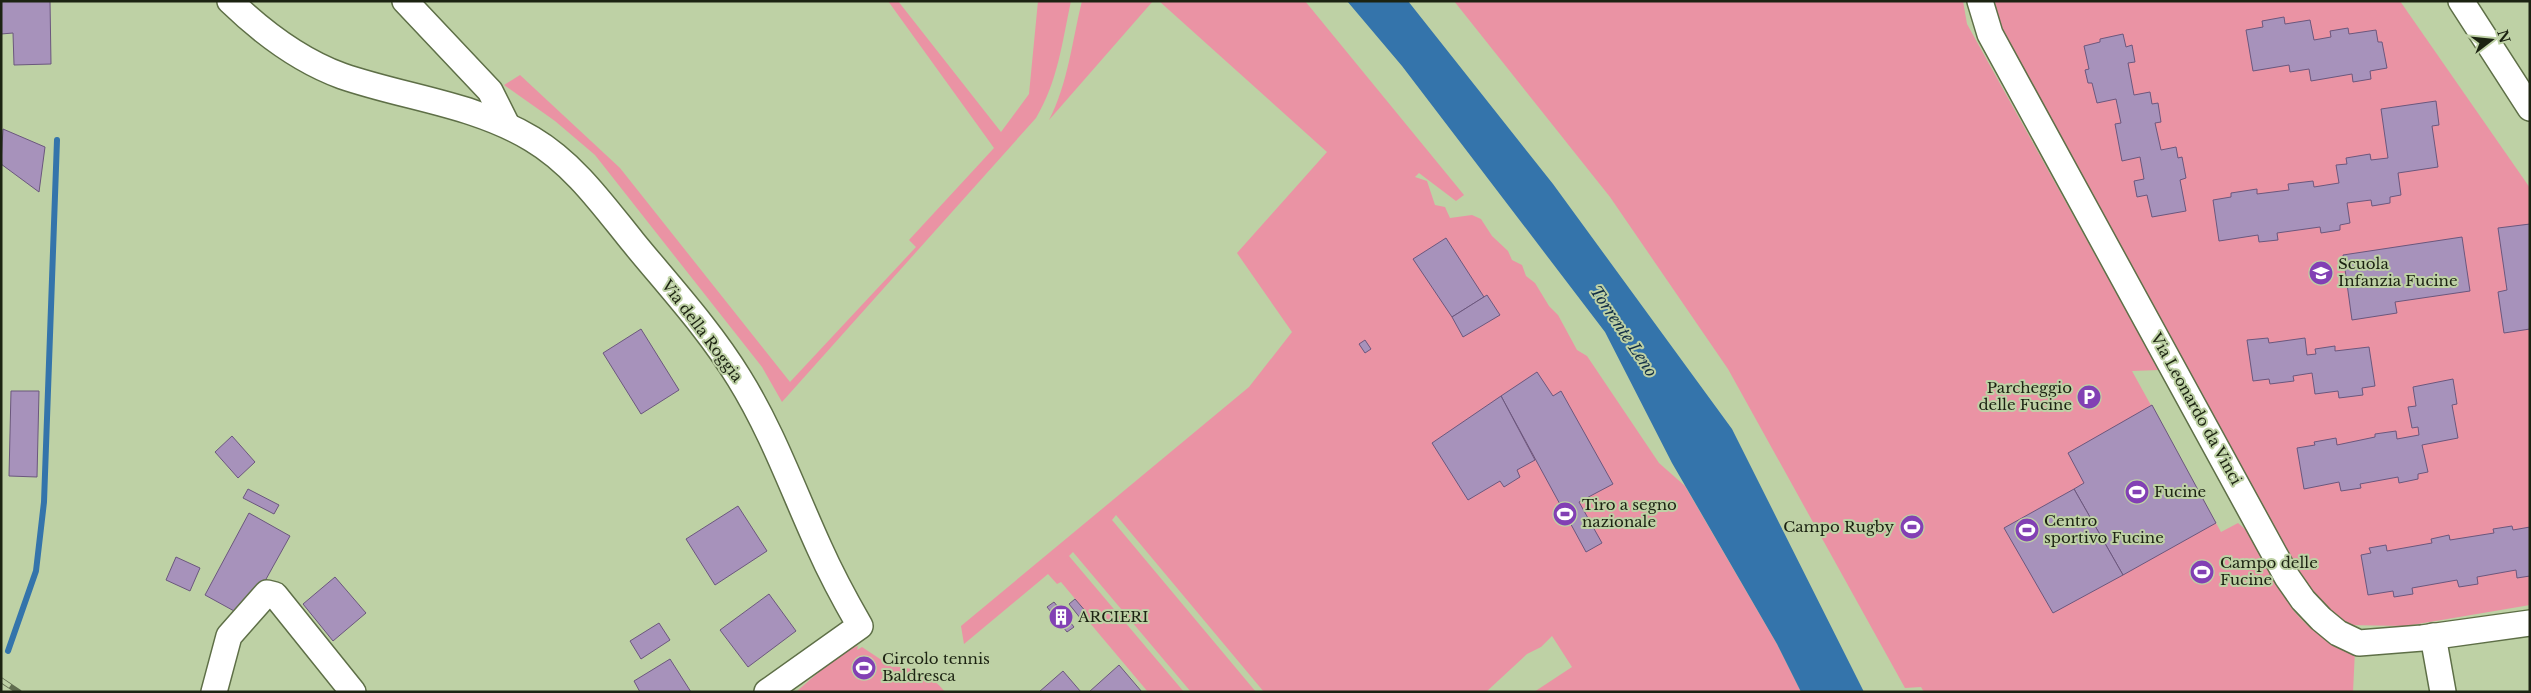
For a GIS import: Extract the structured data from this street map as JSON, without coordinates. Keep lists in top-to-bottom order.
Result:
{
  "streets": {
    "street": ["Via della Roggia", "Via Leonardo da Vinci"]
  },
  "water": ["Torrente Leno"],
  "places": {
    "school or university": ["Scuola Infanzia Fucine"],
    "parking": ["Parcheggio delle Fucine"],
    "sports": [
      "Fucine",
      "Tiro a segno nazionale",
      "Campo Rugby",
      "Centro sportivo Fucine",
      "Campo delle Fucine",
      "Circolo tennis Baldresca"
    ],
    "building": ["ARCIERI"]
  },
  "north": "right"
}
